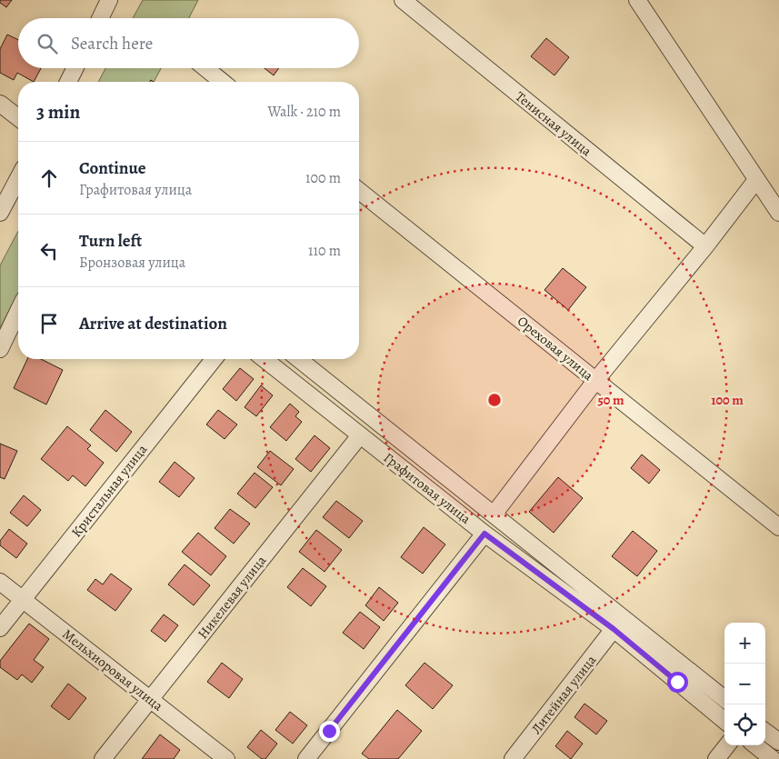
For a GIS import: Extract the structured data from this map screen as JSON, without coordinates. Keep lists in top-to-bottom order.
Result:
{
  "streets": {
    "street": [
      "Тенисная улица",
      "Ореховая улица",
      "Графитовая улица",
      "Кристальная улица",
      "Никелевая улица",
      "Мельхиоровая улица",
      "Литейная улица"
    ]
  },
  "crossings": [
    ["Графитовая улица", "Никелевая улица"],
    ["Графитовая улица", "Литейная улица"],
    ["Кристальная улица", "Мельхиоровая улица"],
    ["Никелевая улица", "Мельхиоровая улица"]
  ],
  "page": {
    "search": "Search here",
    "heading": ["3 min", "Walk · 210 m"],
    "list": [
      ["Continue", "Графитовая улица", "100 m"],
      ["Turn left", "Бронзовая улица", "110 m"],
      "Arrive at destination"
    ],
    "map_buttons": ["+", "−"]
  },
  "rings": ["50 m", "100 m"]
}
